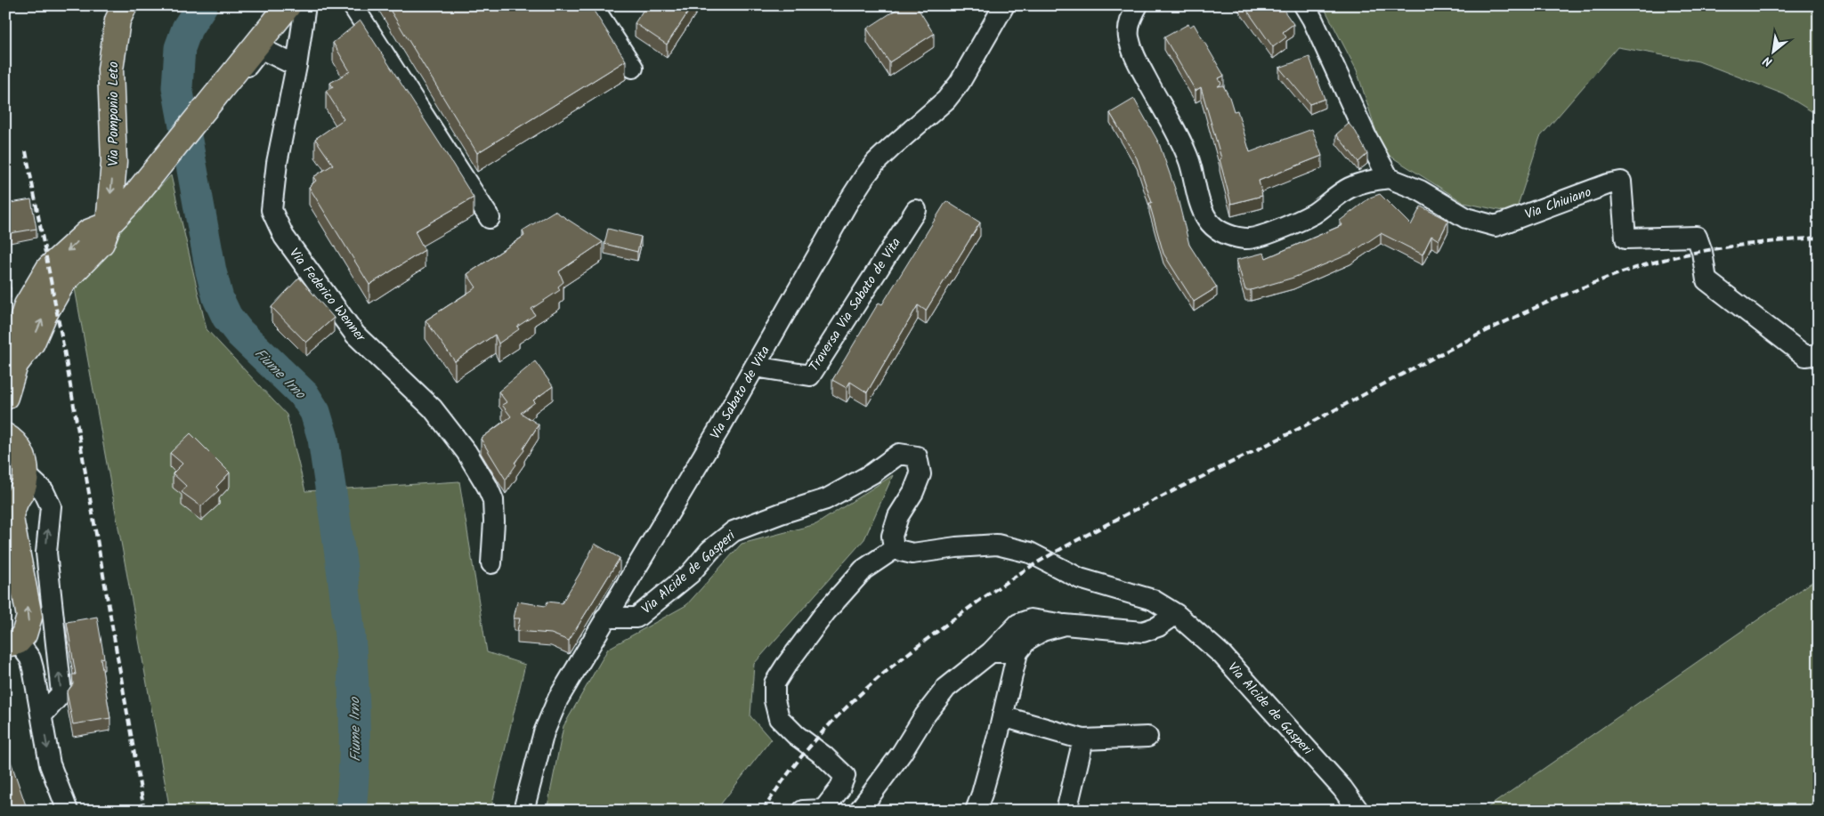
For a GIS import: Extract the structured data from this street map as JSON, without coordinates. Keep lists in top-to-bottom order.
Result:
{
  "streets": {
    "main road": ["Via Pomponio Leto"],
    "street": [
      "Via Chiuiano",
      "Via Federico Wenner",
      "Traversa Via Sabato de Vita",
      "Via Sabato de Vita",
      "Via Alcide de Gasperi"
    ]
  },
  "crossings": [
    ["Traversa Via Sabato de Vita", "Via Sabato de Vita"],
    ["Via Sabato de Vita", "Via Alcide de Gasperi"]
  ],
  "one_way": ["Via Pomponio Leto"],
  "water": ["Fiume Irno"],
  "north": "bottom left"
}
